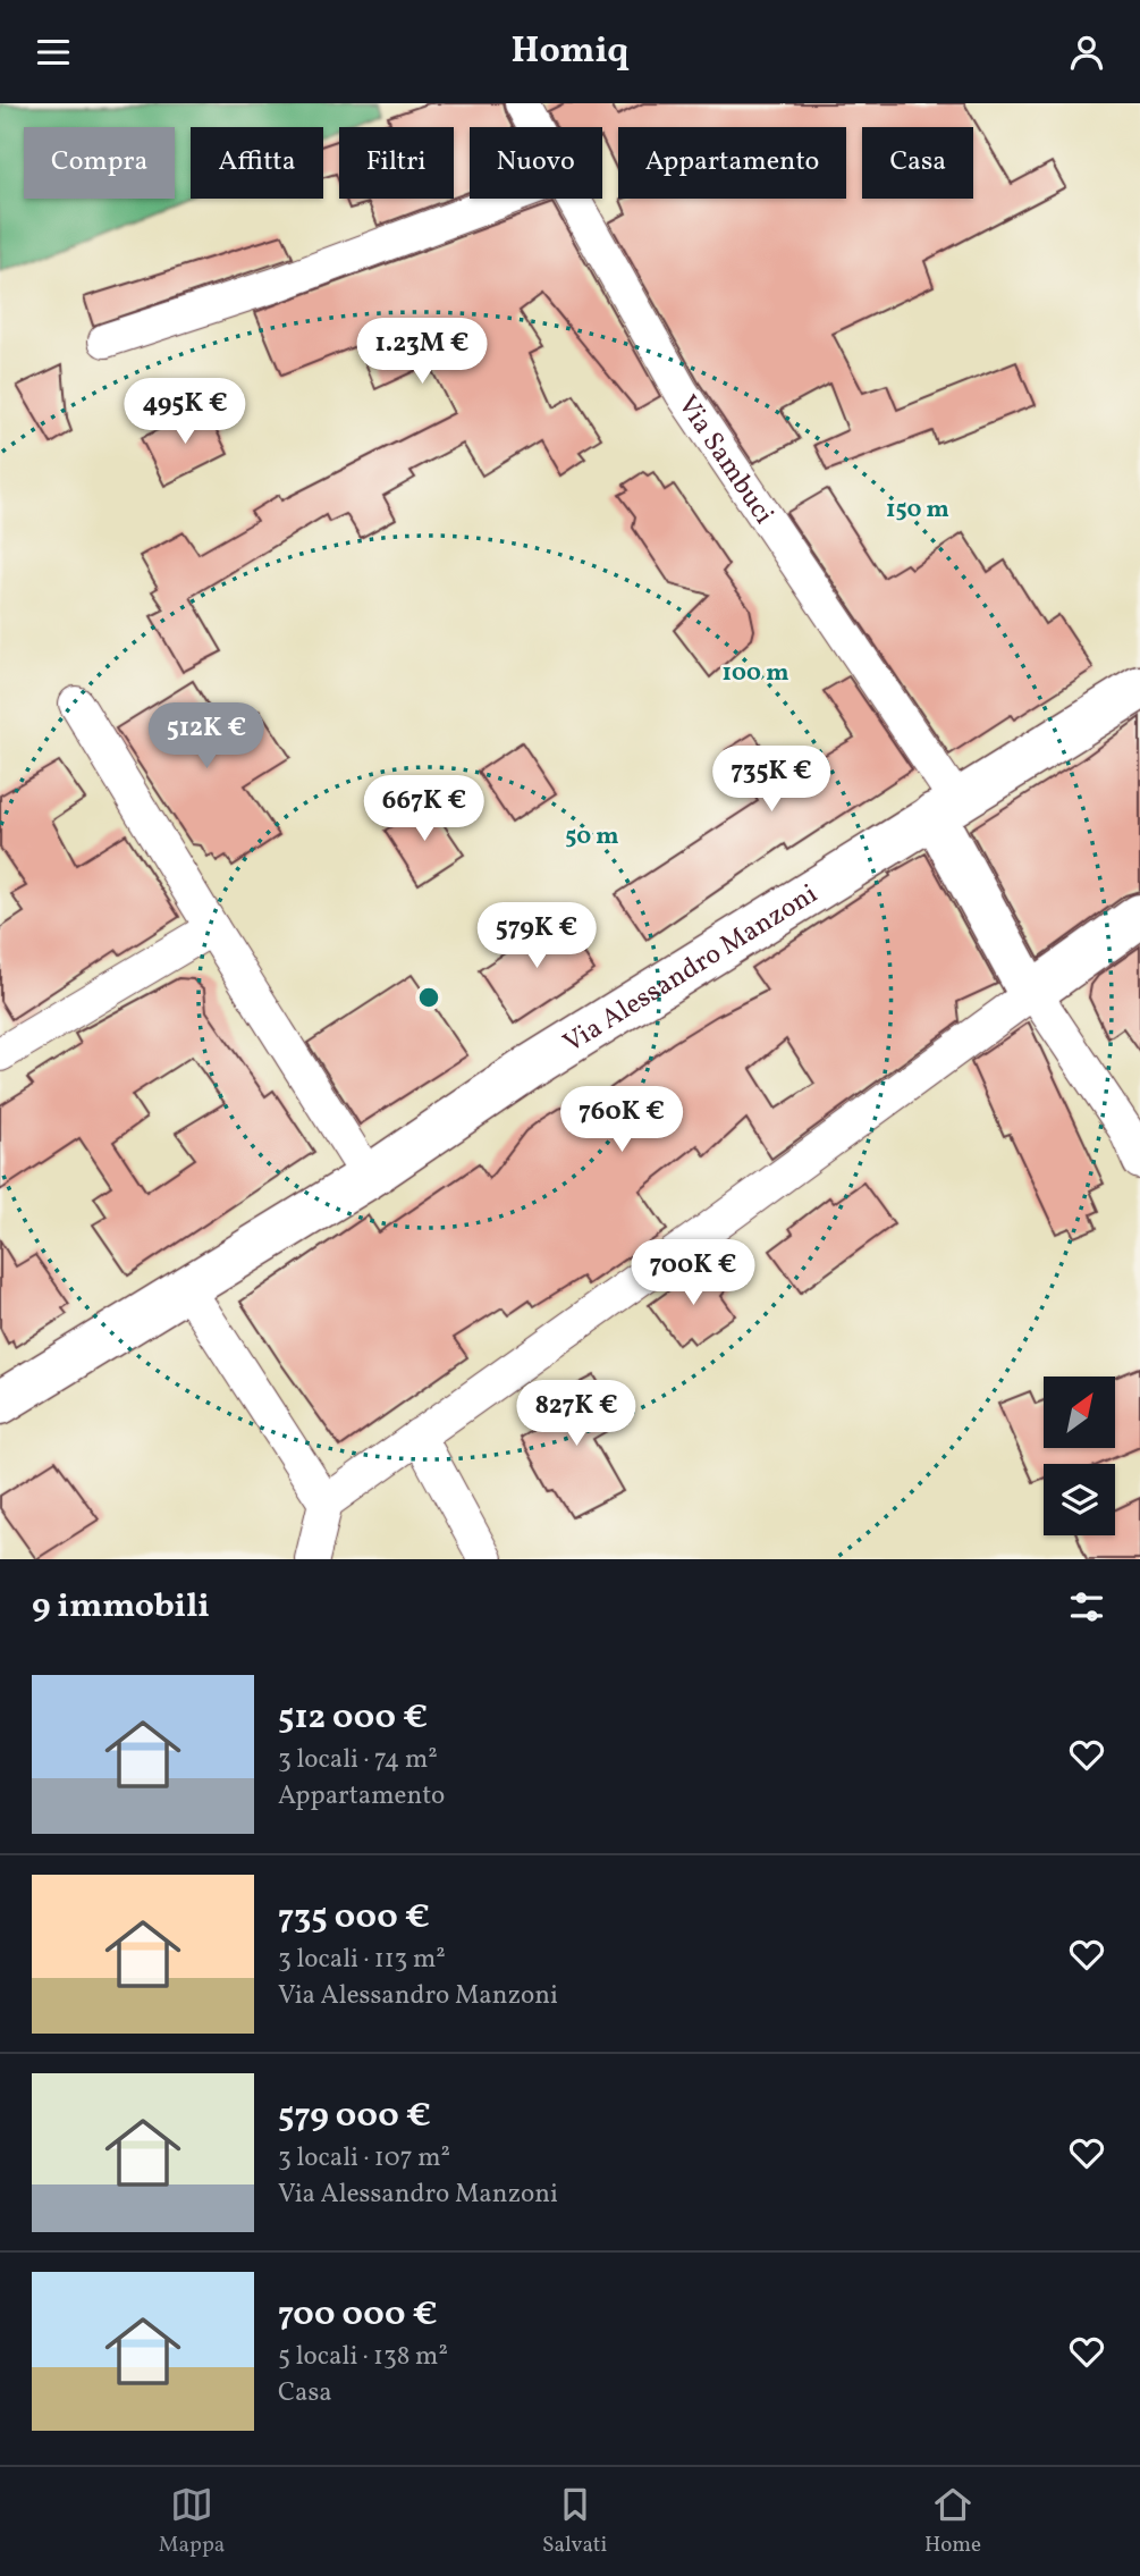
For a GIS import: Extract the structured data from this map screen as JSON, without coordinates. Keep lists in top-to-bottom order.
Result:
{
  "streets": {
    "main road": ["Via Alessandro Manzoni"],
    "street": ["Via Sambuci"]
  },
  "crossings": [
    ["Via Sambuci", "Via Alessandro Manzoni"]
  ],
  "north": "top right",
  "page": {
    "header": "Homiq",
    "chip": [
      "Compra",
      "Affitta",
      "Filtri",
      "Nuovo",
      "Appartamento",
      "Casa"
    ],
    "price": [
      "1.23M €",
      "495K €",
      "512K €",
      "735K €",
      "667K €",
      "579K €",
      "760K €",
      "700K €",
      "827K €"
    ],
    "heading": "9 immobili",
    "list": [
      {
        "name": "512 000 €",
        "note": "3 locali · 74 m² · Appartamento"
      },
      {
        "name": "735 000 €",
        "note": "3 locali · 113 m² · Via Alessandro Manzoni"
      },
      {
        "name": "579 000 €",
        "note": "3 locali · 107 m² · Via Alessandro Manzoni"
      },
      {
        "name": "700 000 €",
        "note": "5 locali · 138 m² · Casa"
      }
    ],
    "tabs": ["Mappa", "Salvati", "Home"]
  },
  "rings": ["150 m", "100 m", "50 m"]
}
